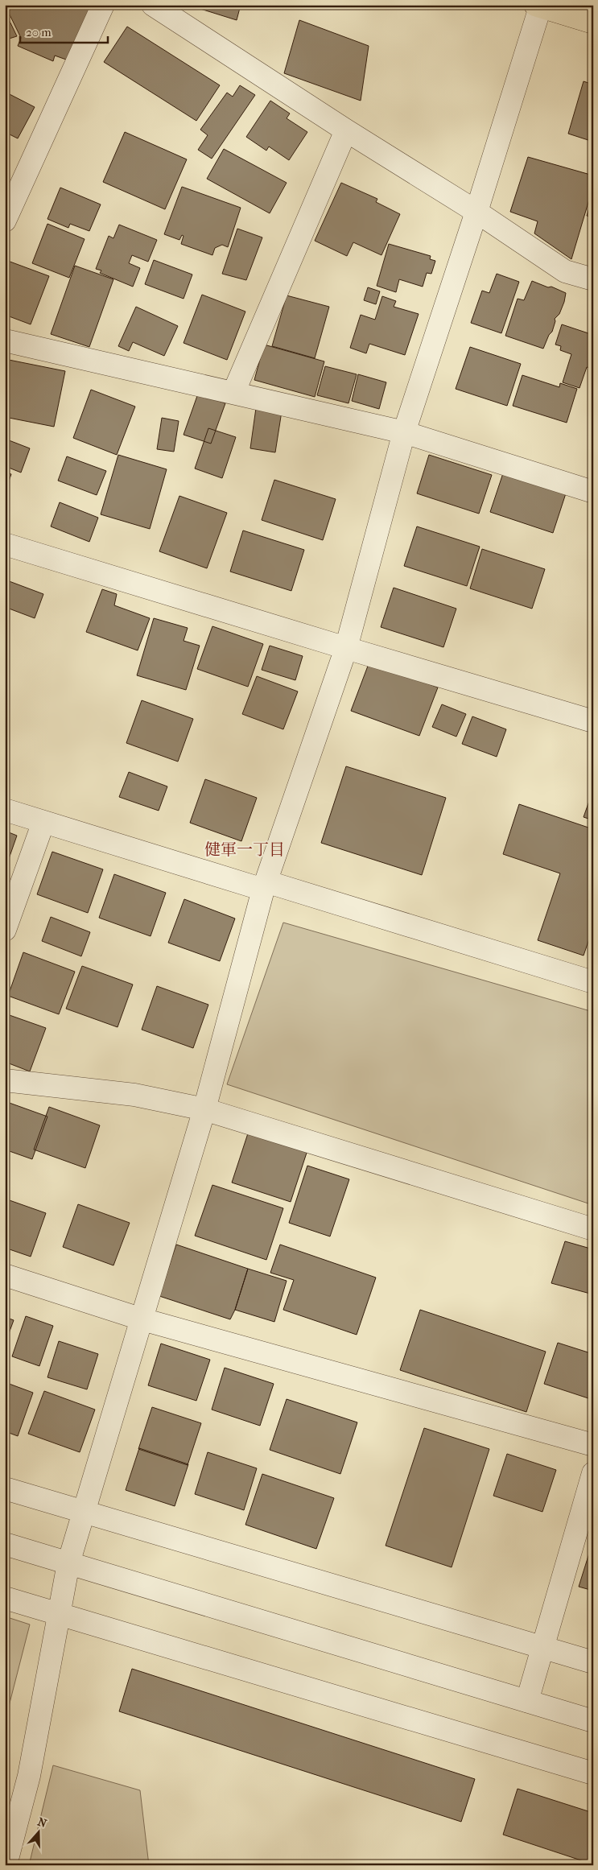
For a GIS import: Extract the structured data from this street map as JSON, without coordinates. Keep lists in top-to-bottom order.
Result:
{
  "districts": ["健軍一丁目"],
  "scale_bar": "20 m",
  "north": "top"
}
